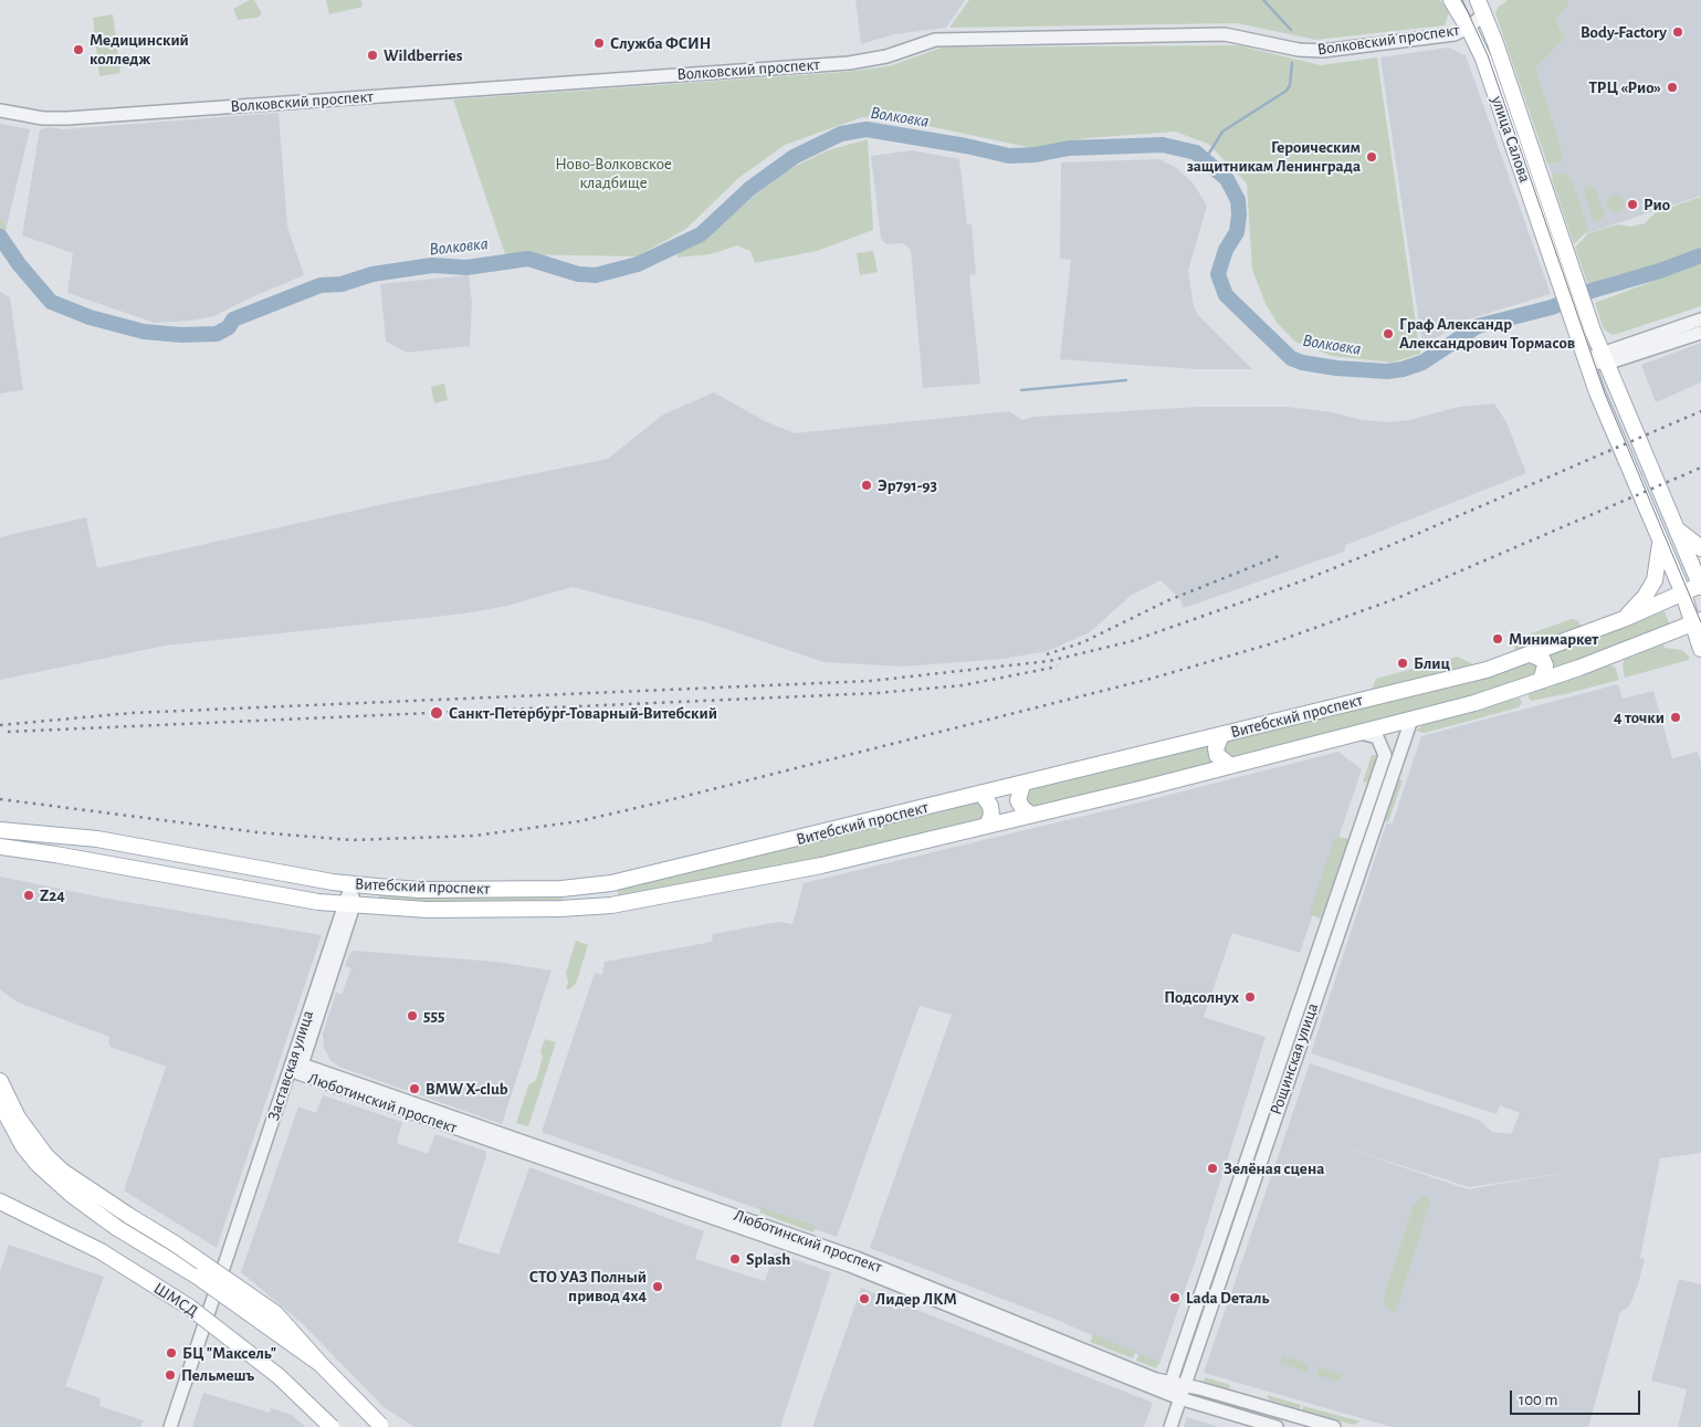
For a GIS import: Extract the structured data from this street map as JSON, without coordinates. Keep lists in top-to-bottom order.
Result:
{
  "streets": {
    "main road": ["улица Салова", "Витебский проспект", "ШМСД"],
    "street": [
      "Волковский проспект",
      "Рощинская улица",
      "Заставская улица",
      "Люботинский проспект"
    ]
  },
  "crossings": [
    ["Волковский проспект", "улица Салова"],
    ["Витебский проспект", "Рощинская улица"],
    ["Витебский проспект", "Заставская улица"],
    ["Рощинская улица", "Люботинский проспект"],
    ["Заставская улица", "Люботинский проспект"]
  ],
  "water": ["Волковка"],
  "parks": ["Ново-Волковское кладбище"],
  "places": [
    "Body-Factory",
    "Служба ФСИН",
    "Медицинский колледж",
    "Wildberries",
    "ТРЦ «Рио»",
    "Героическим защитникам Ленинграда",
    "Рио",
    "Граф Александр Александрович Тормасов",
    "Эр791-93",
    "Минимаркет",
    "Блиц",
    "Санкт-Петербург-Товарный-Витебский",
    "4 точки",
    "Z24",
    "Подсолнух",
    "555",
    "BMW X-club",
    "Зелёная сцена",
    "Splash",
    "СТО УАЗ Полный привод 4х4",
    "Lada Dеталь",
    "Лидер ЛКМ",
    "БЦ \"Максель\"",
    "Пельмешъ"
  ],
  "scale_bar": "100 m"
}
